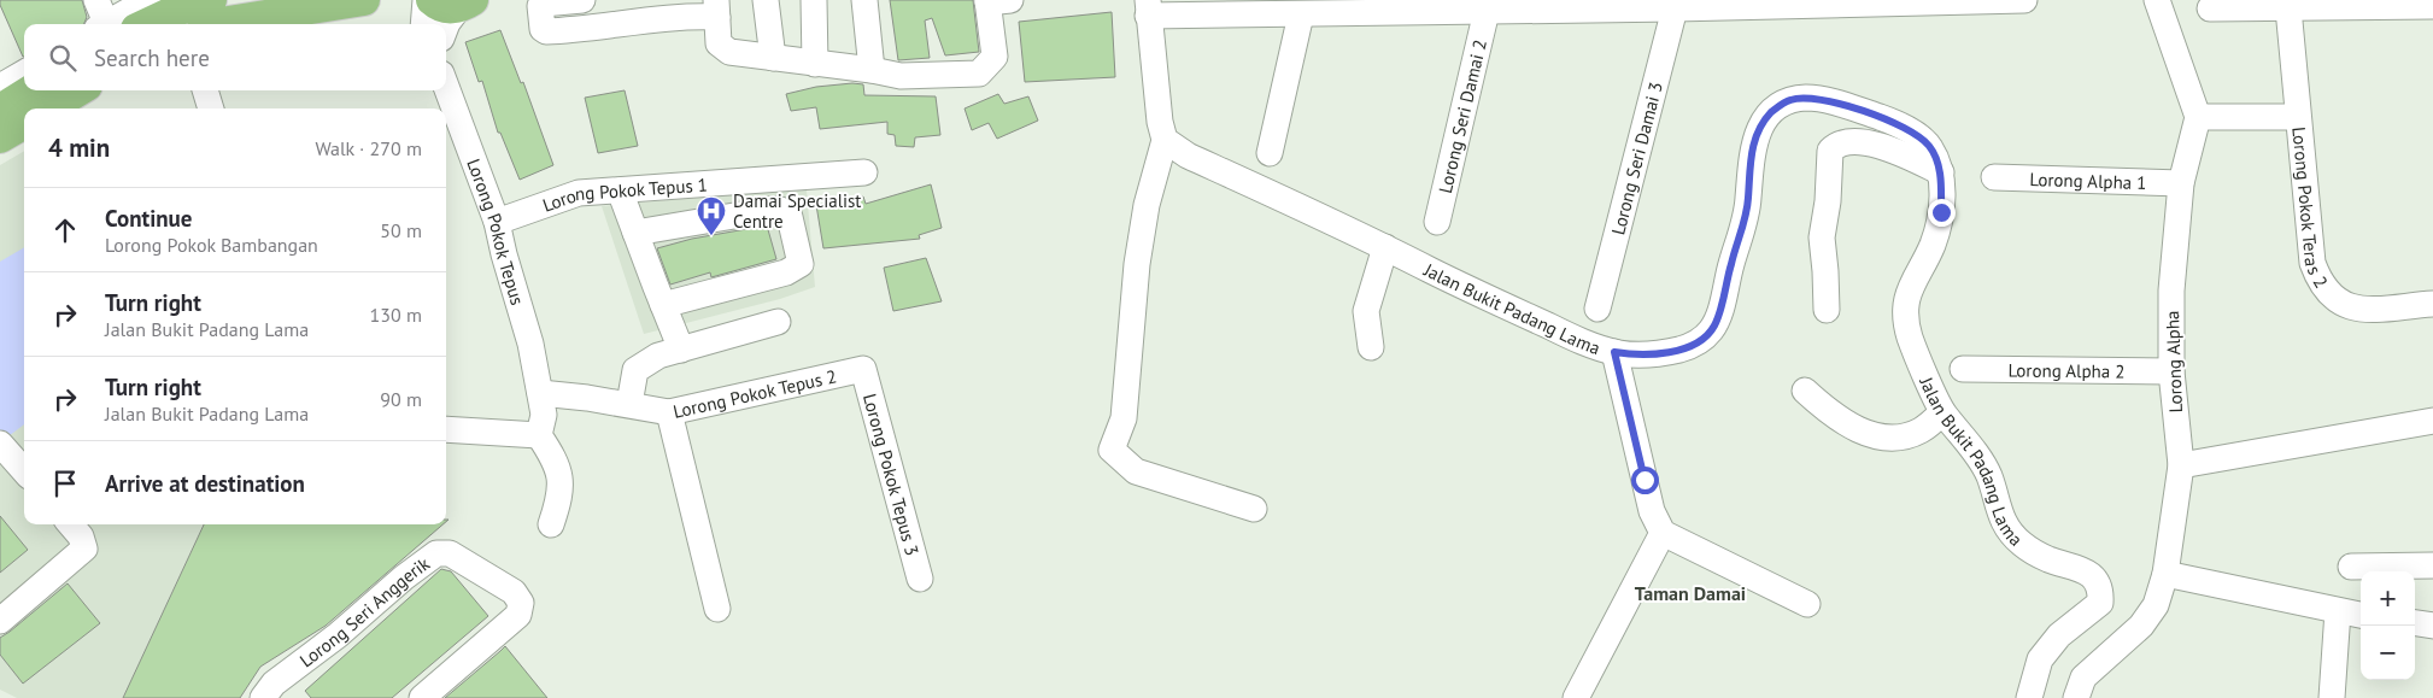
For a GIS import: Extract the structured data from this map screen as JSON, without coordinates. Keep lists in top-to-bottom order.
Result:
{
  "streets": {
    "street": [
      "Lorong Seri Damai 2",
      "Lorong Seri Damai 3",
      "Lorong Alpha 1",
      "Lorong Pokok Tepus 1",
      "Lorong Pokok Teras 2",
      "Lorong Pokok Tepus",
      "Jalan Bukit Padang Lama",
      "Lorong Alpha",
      "Lorong Alpha 2",
      "Lorong Pokok Tepus 2",
      "Lorong Pokok Tepus 3",
      "Lorong Seri Anggerik"
    ]
  },
  "crossings": [
    ["Lorong Alpha 1", "Lorong Alpha"],
    ["Lorong Pokok Tepus 1", "Lorong Pokok Tepus"],
    ["Lorong Pokok Tepus", "Lorong Pokok Tepus 2"],
    ["Lorong Alpha", "Lorong Alpha 2"],
    ["Lorong Pokok Tepus 2", "Lorong Pokok Tepus 3"]
  ],
  "districts": ["Taman Damai"],
  "places": {
    "hospital": ["Damai Specialist Centre"]
  },
  "page": {
    "search": "Search here",
    "heading": ["4 min", "Walk · 270 m"],
    "list": [
      ["Continue", "Lorong Pokok Bambangan", "50 m"],
      ["Turn right", "Jalan Bukit Padang Lama", "130 m"],
      ["Turn right", "Jalan Bukit Padang Lama", "90 m"],
      "Arrive at destination"
    ],
    "map_buttons": ["+", "−"]
  }
}
